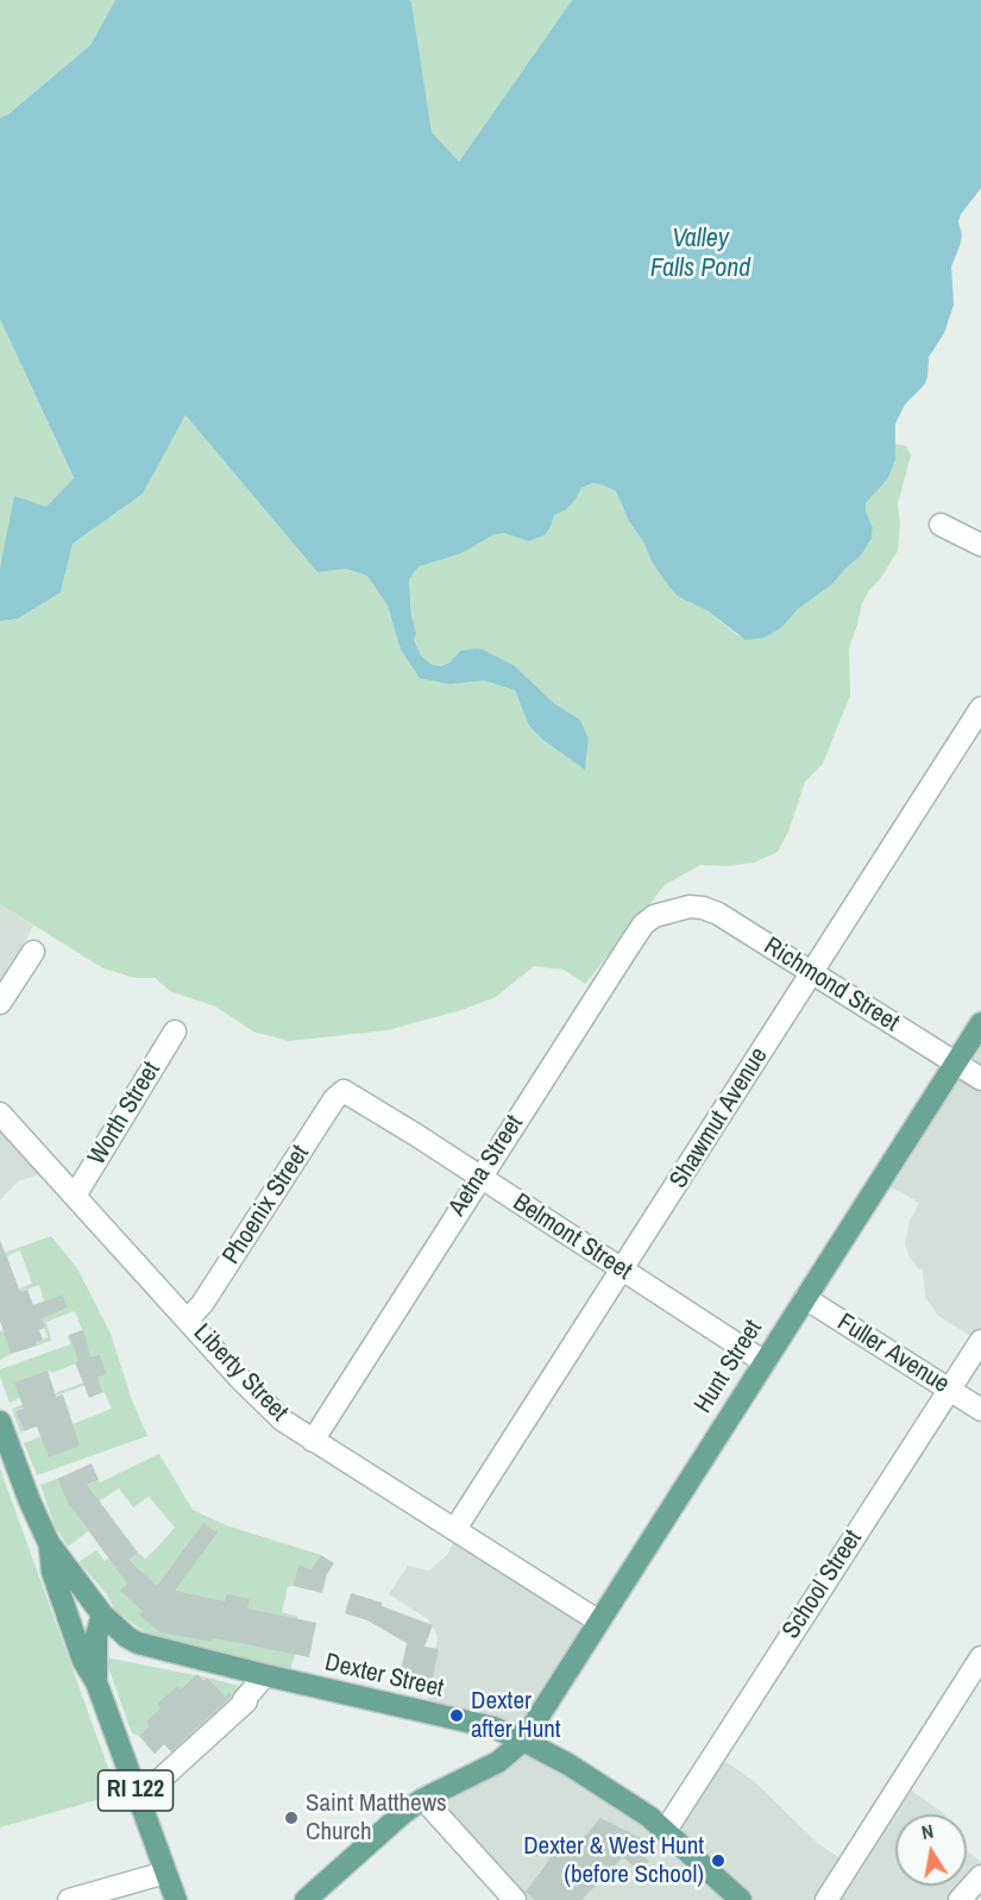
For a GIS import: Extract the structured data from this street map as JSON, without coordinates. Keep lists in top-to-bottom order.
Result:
{
  "streets": {
    "main road": ["Hunt Street", "Dexter Street", "RI 122"],
    "street": [
      "Richmond Street",
      "Worth Street",
      "Shawmut Avenue",
      "Aetna Street",
      "Phoenix Street",
      "Belmont Street",
      "Fuller Avenue",
      "Liberty Street",
      "School Street"
    ]
  },
  "crossings": [
    ["Richmond Street", "Shawmut Avenue"],
    ["Richmond Street", "Aetna Street"],
    ["Richmond Street", "Hunt Street"],
    ["Worth Street", "Liberty Street"],
    ["Shawmut Avenue", "Belmont Street"],
    ["Shawmut Avenue", "Liberty Street"],
    ["Aetna Street", "Belmont Street"],
    ["Aetna Street", "Liberty Street"],
    ["Phoenix Street", "Belmont Street"],
    ["Phoenix Street", "Liberty Street"],
    ["Belmont Street", "Hunt Street"],
    ["Fuller Avenue", "Hunt Street"],
    ["Fuller Avenue", "School Street"],
    ["Hunt Street", "Liberty Street"],
    ["Hunt Street", "Dexter Street"],
    ["School Street", "Dexter Street"],
    ["Dexter Street", "RI 122"]
  ],
  "water": ["Valley Falls Pond"],
  "places": ["Dexter after Hunt", "Saint Matthews Church", "Dexter & West Hunt (before School)"],
  "north": "top"
}
